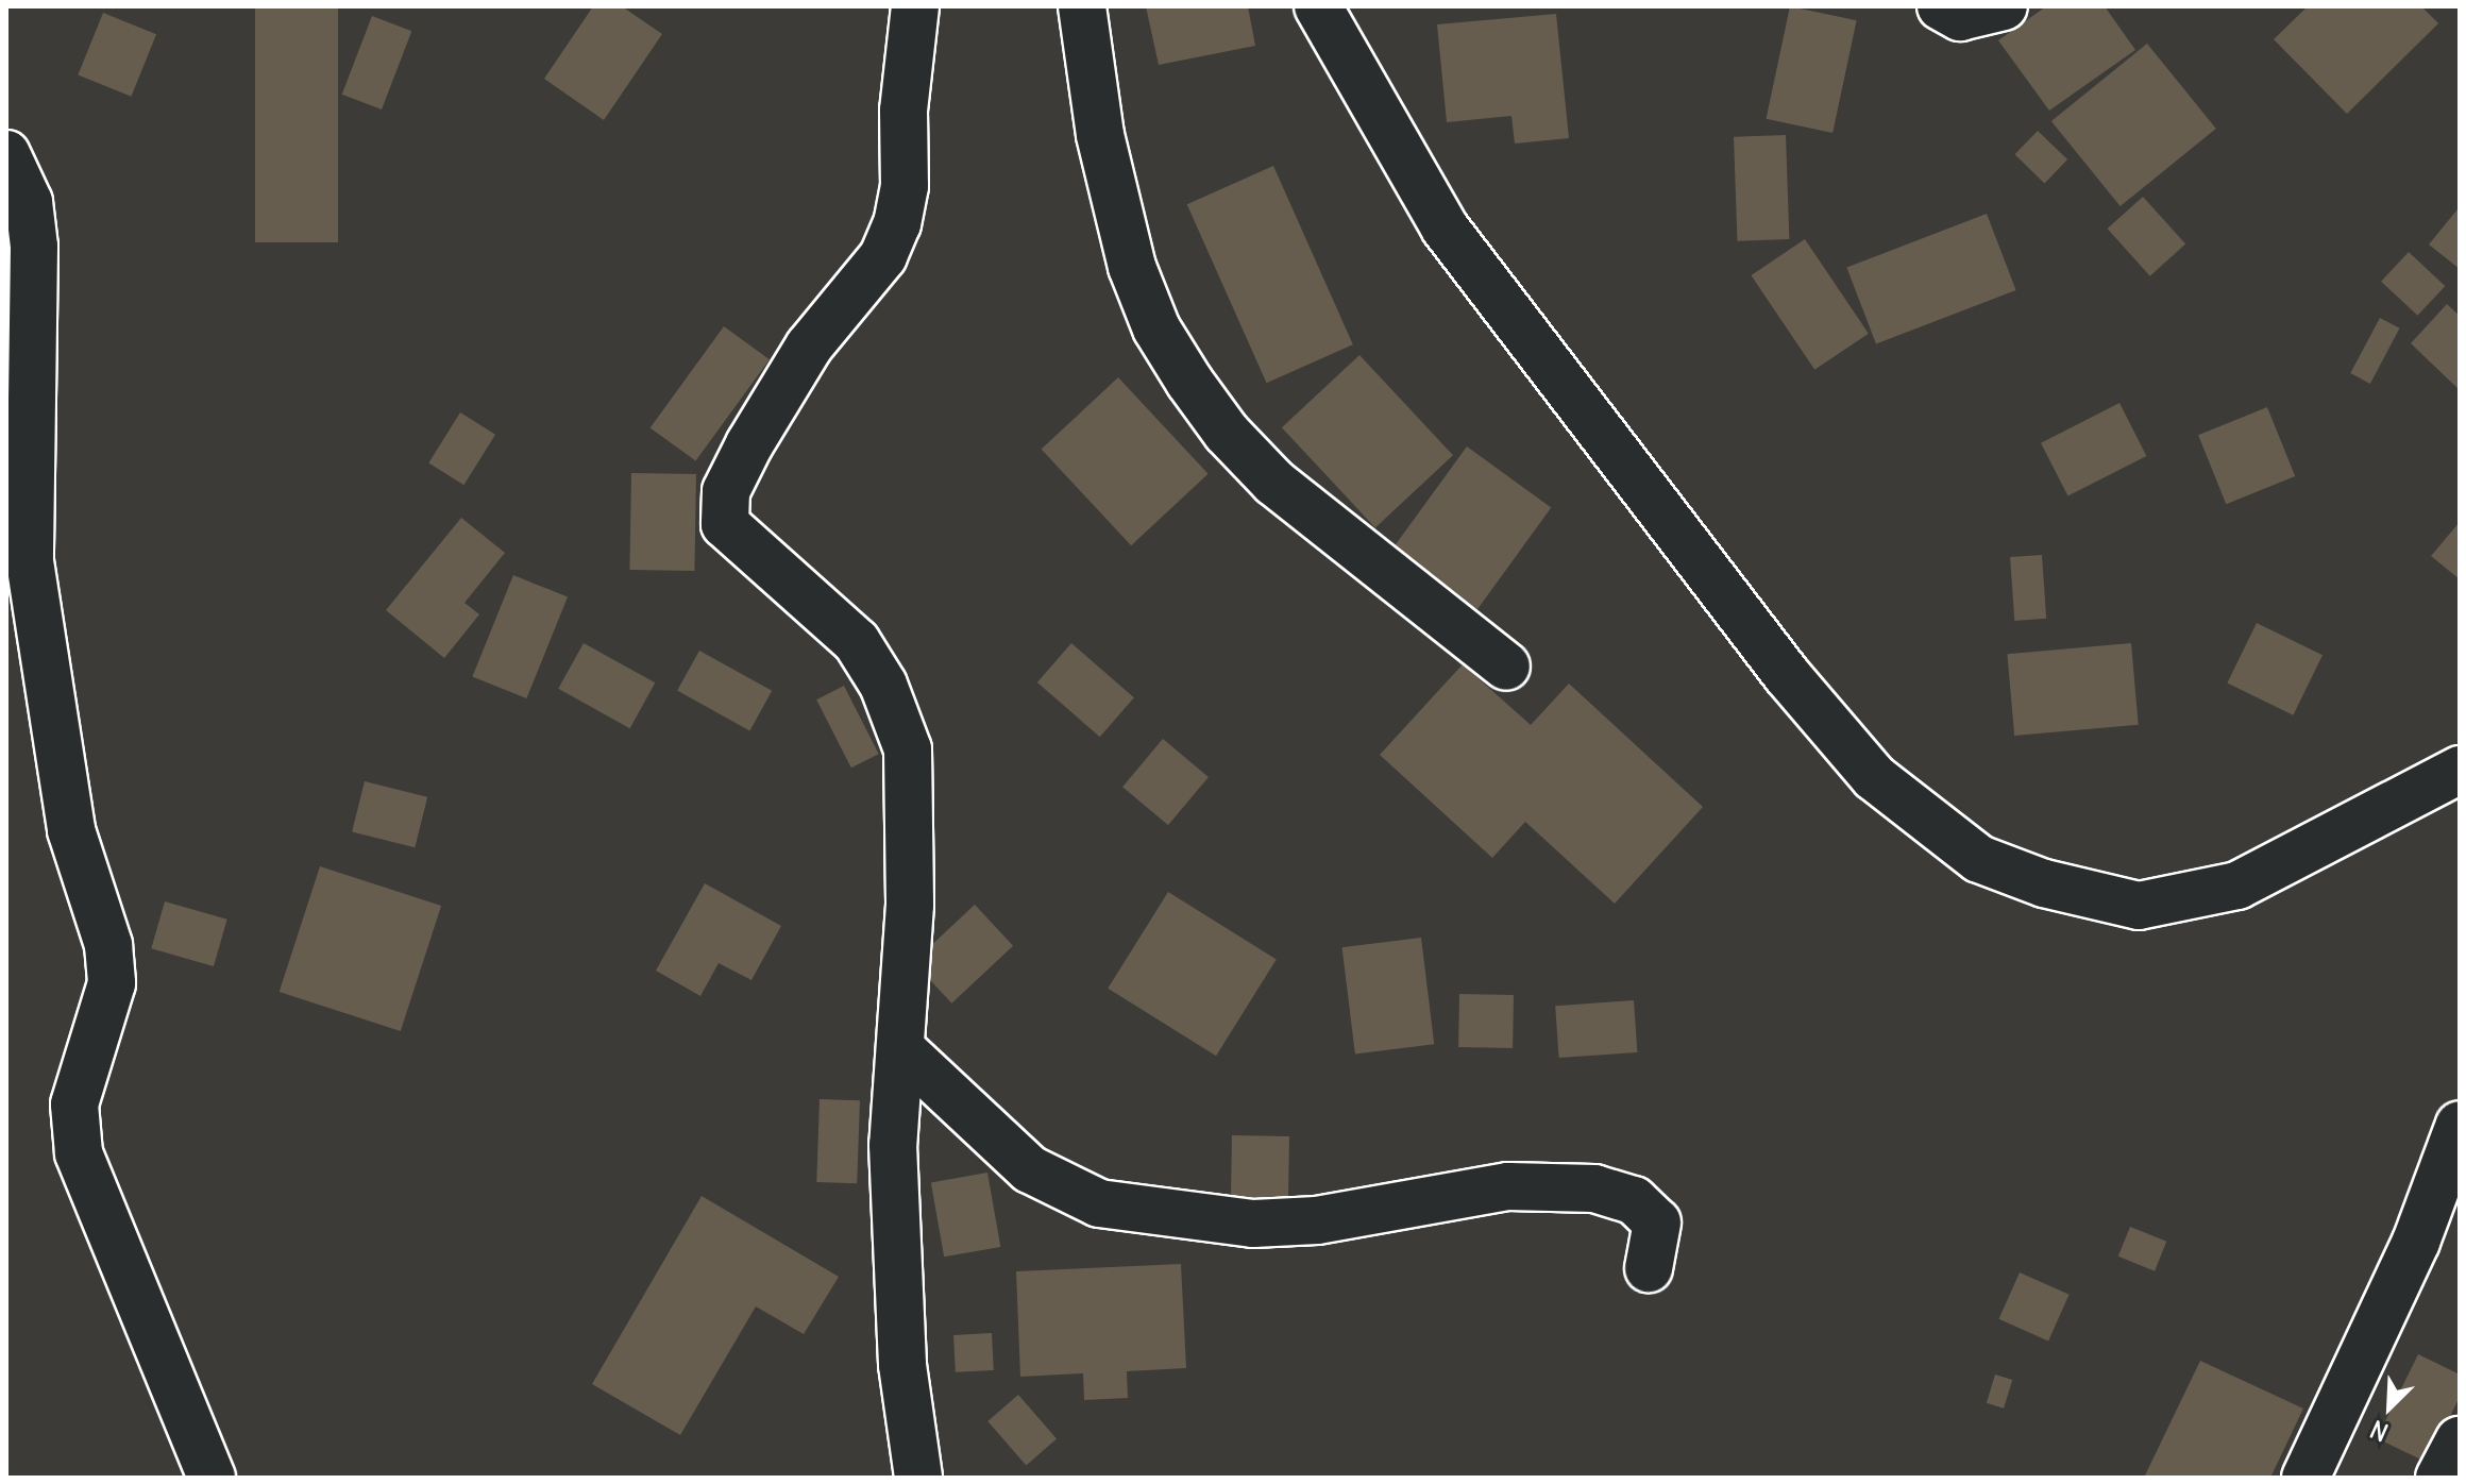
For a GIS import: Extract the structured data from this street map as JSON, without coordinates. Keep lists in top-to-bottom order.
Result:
{
  "north": "bottom left"
}
